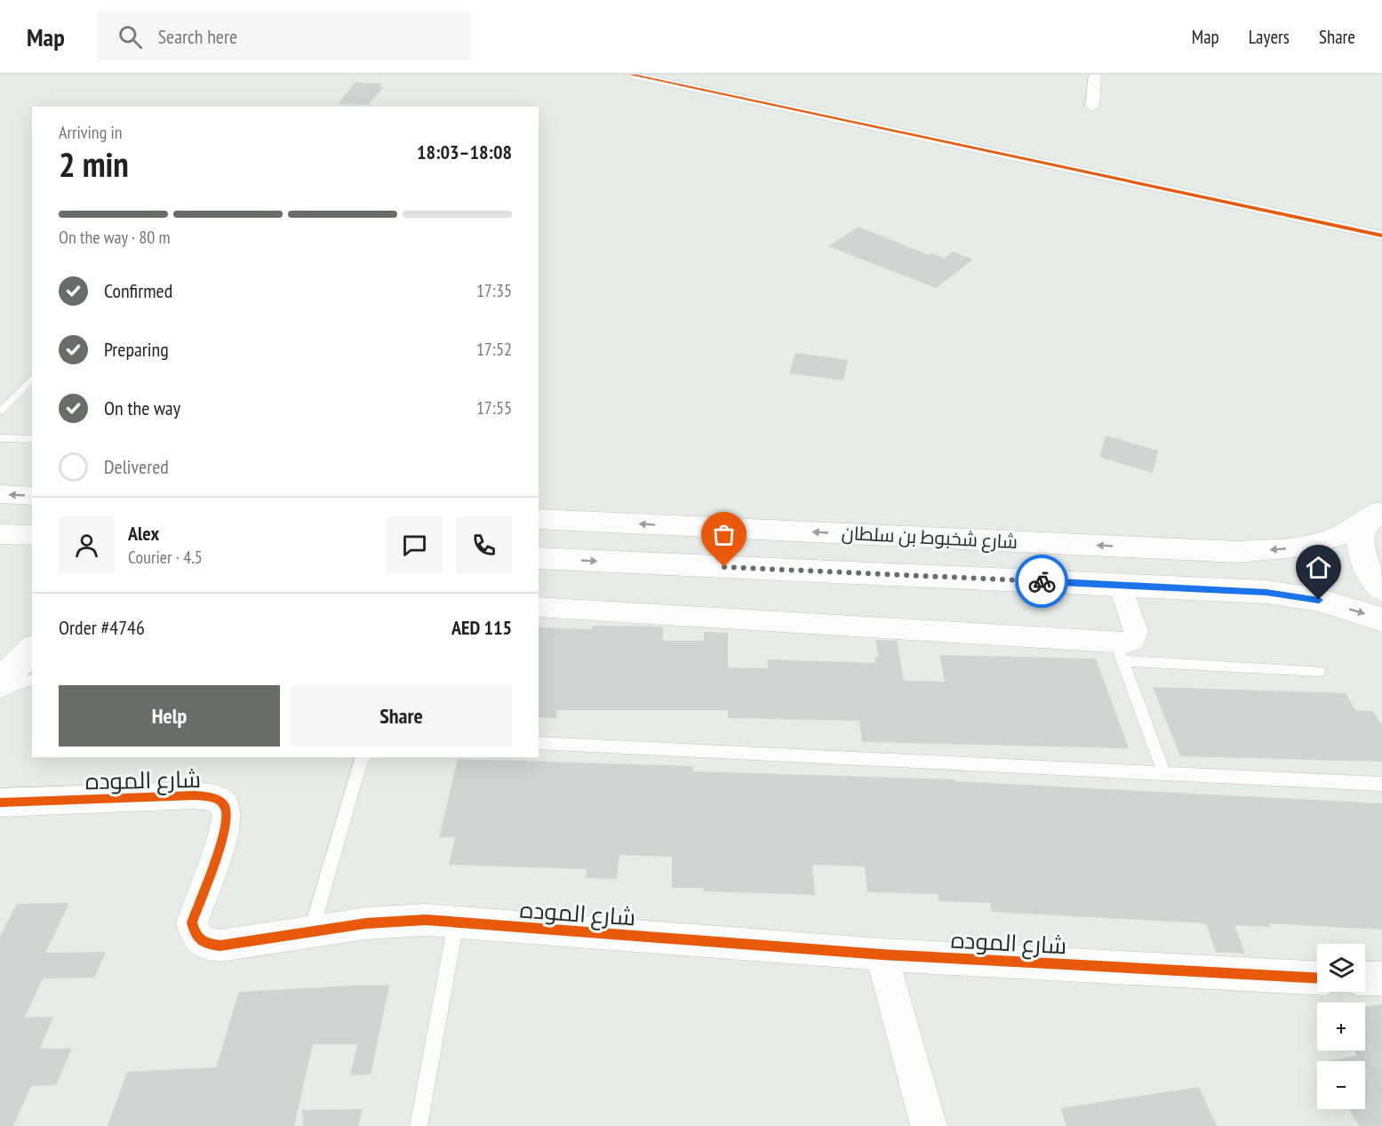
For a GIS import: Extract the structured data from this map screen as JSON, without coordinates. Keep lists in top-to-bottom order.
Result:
{
  "streets": {
    "main road": ["شارع شخبوط بن سلطان"],
    "street": ["شارع الموده"]
  },
  "page": {
    "header": "Map",
    "search": "Search here",
    "nav": ["Map", "Layers", "Share"],
    "heading": ["2 min", "Arriving in", "18:03–18:08"],
    "panel": [
      "Alex",
      "Courier · 4.5",
      "Order #4746",
      "AED 115"
    ],
    "bar": "On the way · 80 m",
    "list": [
      ["Confirmed", "17:35"],
      ["Preparing", "17:52"],
      ["On the way", "17:55"],
      "Delivered"
    ],
    "buttons": ["Help", "Share"],
    "map_buttons": ["+", "−"]
  }
}
